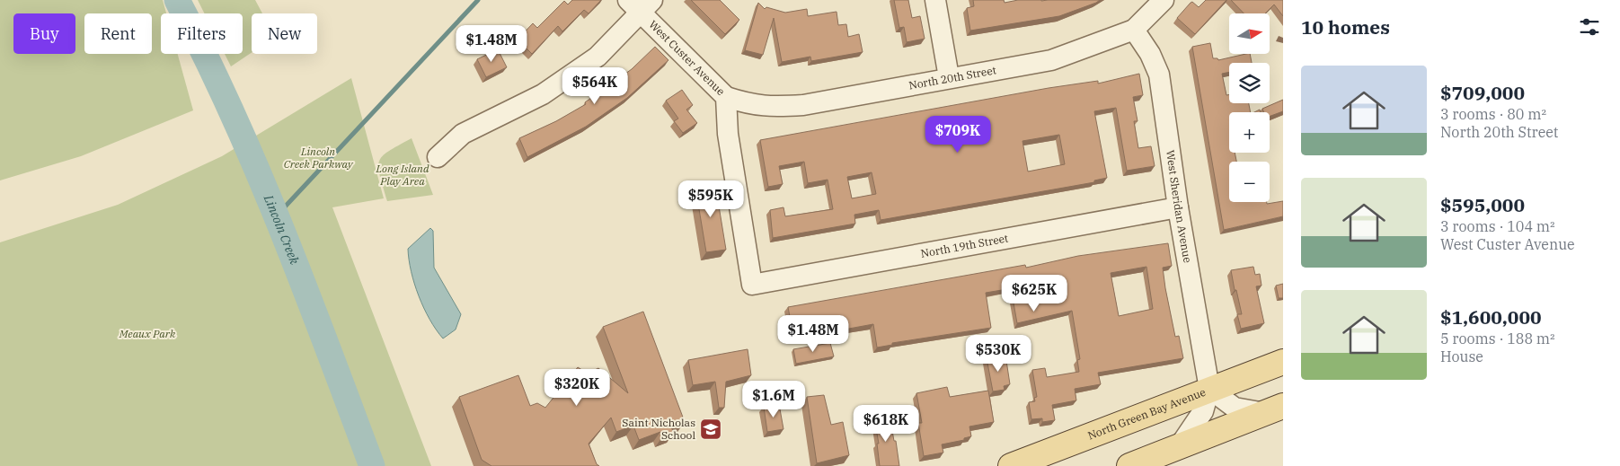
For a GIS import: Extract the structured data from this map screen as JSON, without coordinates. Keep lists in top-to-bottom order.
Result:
{
  "streets": {
    "main road": ["North Green Bay Avenue"],
    "street": [
      "West Custer Avenue",
      "North 20th Street",
      "West Sheridan Avenue",
      "North 19th Street"
    ]
  },
  "crossings": [
    ["West Custer Avenue", "North 20th Street"],
    ["West Custer Avenue", "North 19th Street"],
    ["North 20th Street", "West Sheridan Avenue"],
    ["West Sheridan Avenue", "North 19th Street"],
    ["West Sheridan Avenue", "North Green Bay Avenue"]
  ],
  "water": ["Lincoln Creek"],
  "parks": ["Lincoln Creek Parkway", "Long Island Play Area", "Meaux Park"],
  "places": {
    "school or university": ["Saint Nicholas School"]
  },
  "north": "right",
  "page": {
    "heading": "10 homes",
    "map_buttons": ["+", "−"],
    "chip": [
      "Buy",
      "Rent",
      "Filters",
      "New"
    ],
    "price": [
      "$1.48M",
      "$564K",
      "$709K",
      "$595K",
      "$625K",
      "$1.48M",
      "$530K",
      "$320K",
      "$1.6M",
      "$618K"
    ],
    "list": [
      {
        "name": "$709,000",
        "note": "3 rooms · 80 m² · North 20th Street"
      },
      {
        "name": "$595,000",
        "note": "3 rooms · 104 m² · West Custer Avenue"
      },
      {
        "name": "$1,600,000",
        "note": "5 rooms · 188 m² · House"
      }
    ]
  }
}
